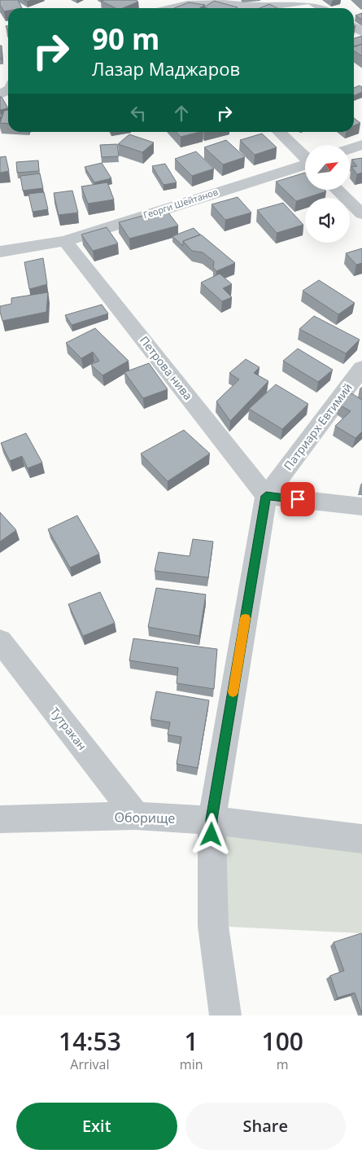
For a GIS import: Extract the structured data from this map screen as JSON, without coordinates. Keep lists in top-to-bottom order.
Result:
{
  "streets": {
    "street": [
      "Георги Шейтанов",
      "Петрова нива",
      "Патриарх Евтимий",
      "Тутракан",
      "Оборище"
    ]
  },
  "crossings": [
    ["Георги Шейтанов", "Петрова нива"],
    ["Петрова нива", "Патриарх Евтимий"],
    ["Патриарх Евтимий", "Оборище"],
    ["Тутракан", "Оборище"]
  ],
  "north": "top right",
  "page": {
    "turn": ["90 m", "Лазар Маджаров"],
    "eta": [
      "14:53",
      "Arrival",
      "1",
      "min",
      "100",
      "m"
    ],
    "buttons": ["Exit", "Share"]
  }
}
